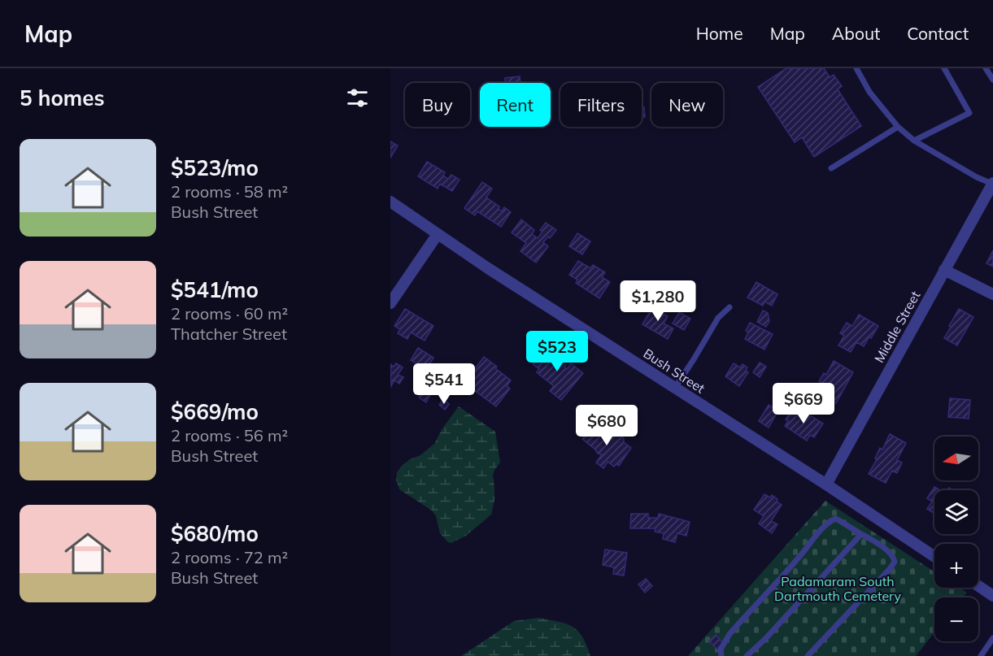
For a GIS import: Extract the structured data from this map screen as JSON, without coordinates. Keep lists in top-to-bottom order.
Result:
{
  "streets": {
    "street": ["Middle Street", "Bush Street"]
  },
  "crossings": [
    ["Middle Street", "Bush Street"]
  ],
  "parks": ["Padamaram South Dartmouth Cemetery"],
  "north": "left",
  "page": {
    "header": "Map",
    "nav": [
      "Home",
      "Map",
      "About",
      "Contact"
    ],
    "heading": "5 homes",
    "chip": [
      "Buy",
      "Rent",
      "Filters",
      "New"
    ],
    "list": [
      {
        "name": "$523/mo",
        "note": "2 rooms · 58 m² · Bush Street"
      },
      {
        "name": "$541/mo",
        "note": "2 rooms · 60 m² · Thatcher Street"
      },
      {
        "name": "$669/mo",
        "note": "2 rooms · 56 m² · Bush Street"
      },
      {
        "name": "$680/mo",
        "note": "2 rooms · 72 m² · Bush Street"
      }
    ],
    "price": [
      "$1,280",
      "$523",
      "$541",
      "$669",
      "$680"
    ],
    "map_buttons": ["+", "−"]
  }
}
